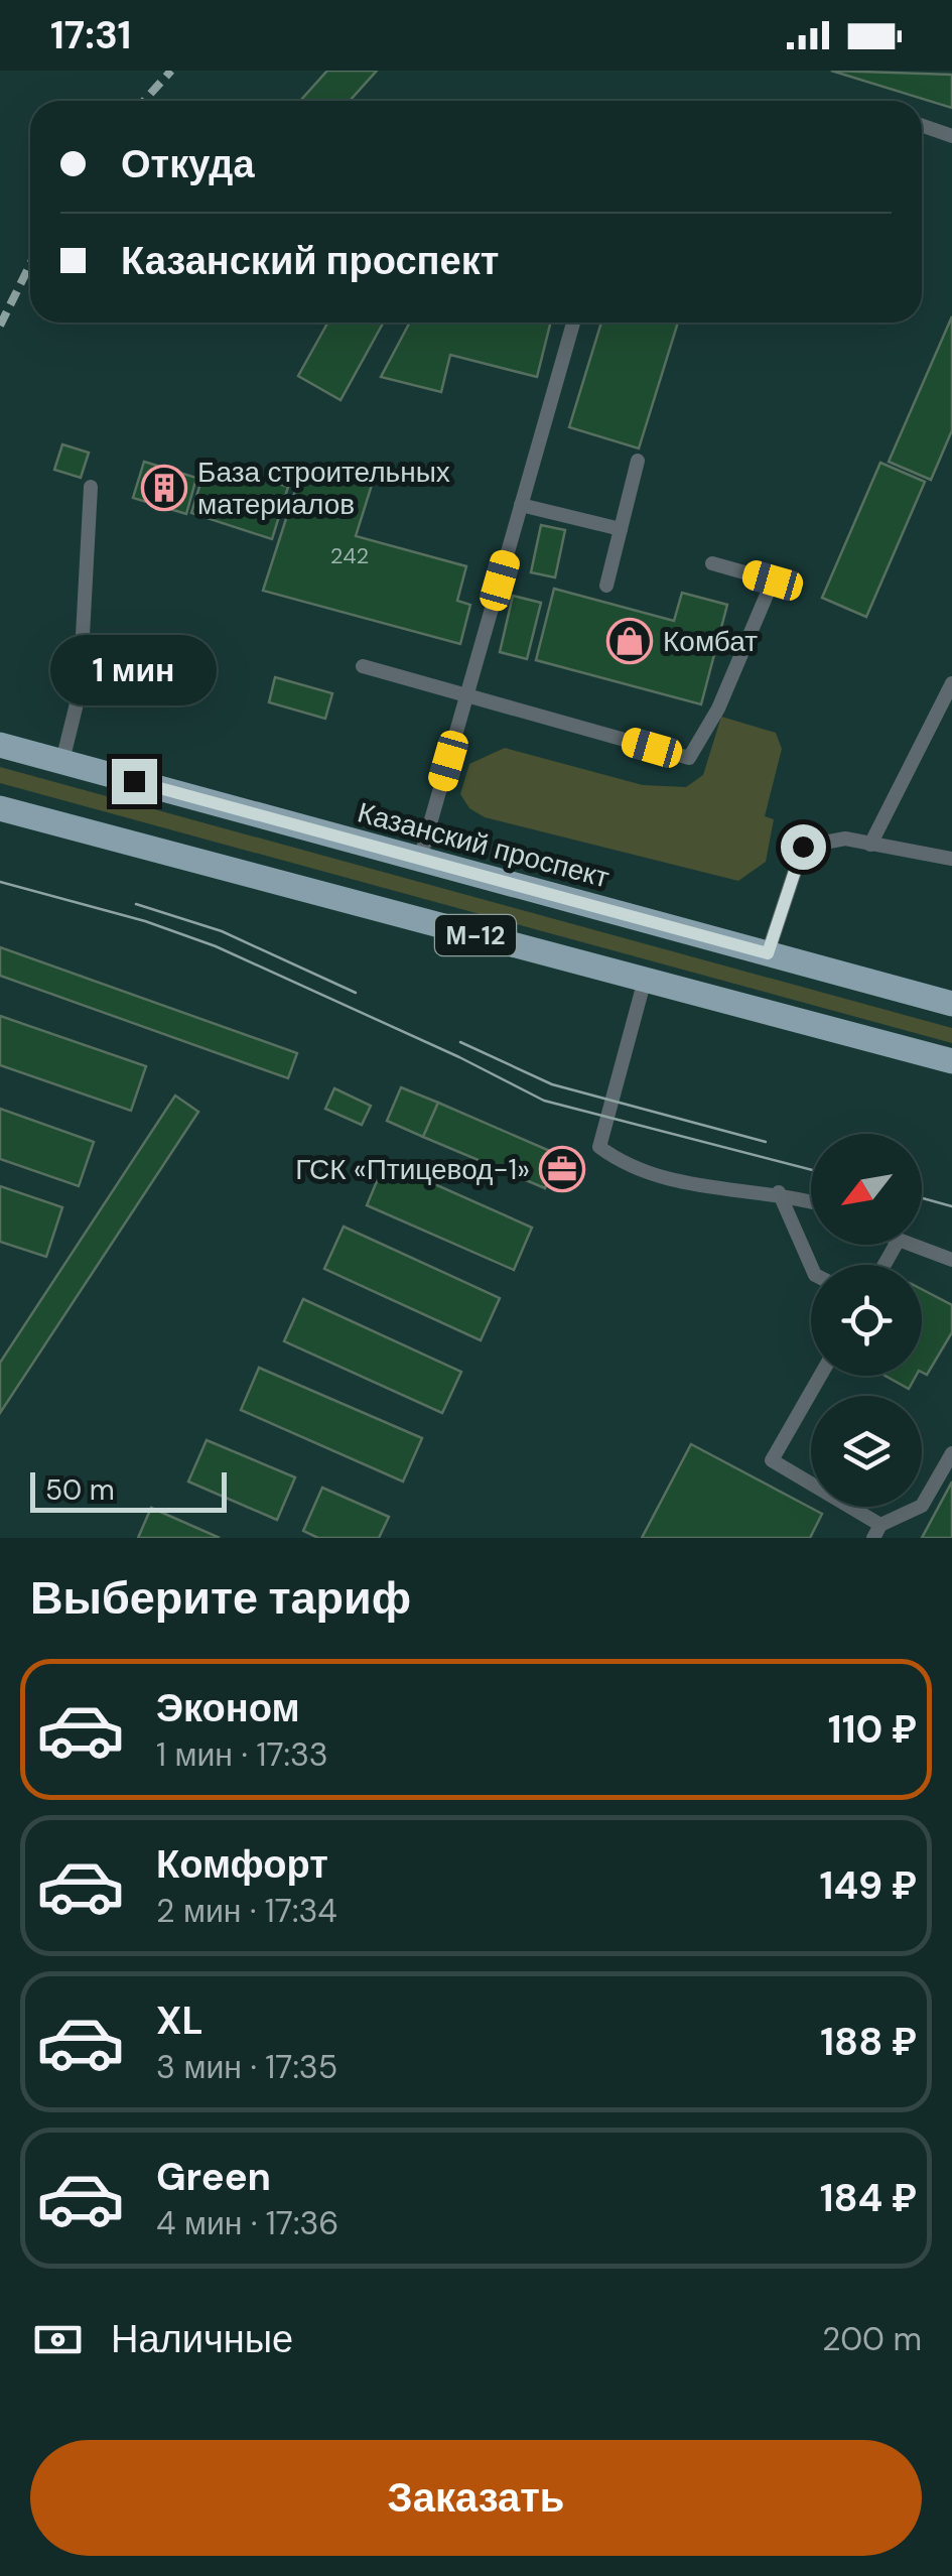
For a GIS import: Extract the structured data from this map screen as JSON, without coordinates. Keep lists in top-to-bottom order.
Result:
{
  "streets": {
    "main road": ["Казанский проспект", "М-12"]
  },
  "places": {
    "building": ["База строительных материалов"],
    "shop": ["Комбат"],
    "office": ["ГСК «Птицевод-1»"]
  },
  "house_numbers": ["242"],
  "scale_bar": "50 m",
  "north": "bottom left",
  "page": {
    "status": "17:31",
    "banner": ["Откуда", "Казанский проспект"],
    "bubble": "1 мин",
    "scale": "50 m",
    "heading": "Выберите тариф",
    "list": [
      {
        "name": "Эконом",
        "note": "1 мин · 17:33",
        "value": "110 ₽"
      },
      {
        "name": "Комфорт",
        "note": "2 мин · 17:34",
        "value": "149 ₽"
      },
      {
        "name": "XL",
        "note": "3 мин · 17:35",
        "value": "188 ₽"
      },
      {
        "name": "Green",
        "note": "4 мин · 17:36",
        "value": "184 ₽"
      }
    ],
    "pay": ["Наличные", "200 m"],
    "buttons": "Заказать"
  }
}
